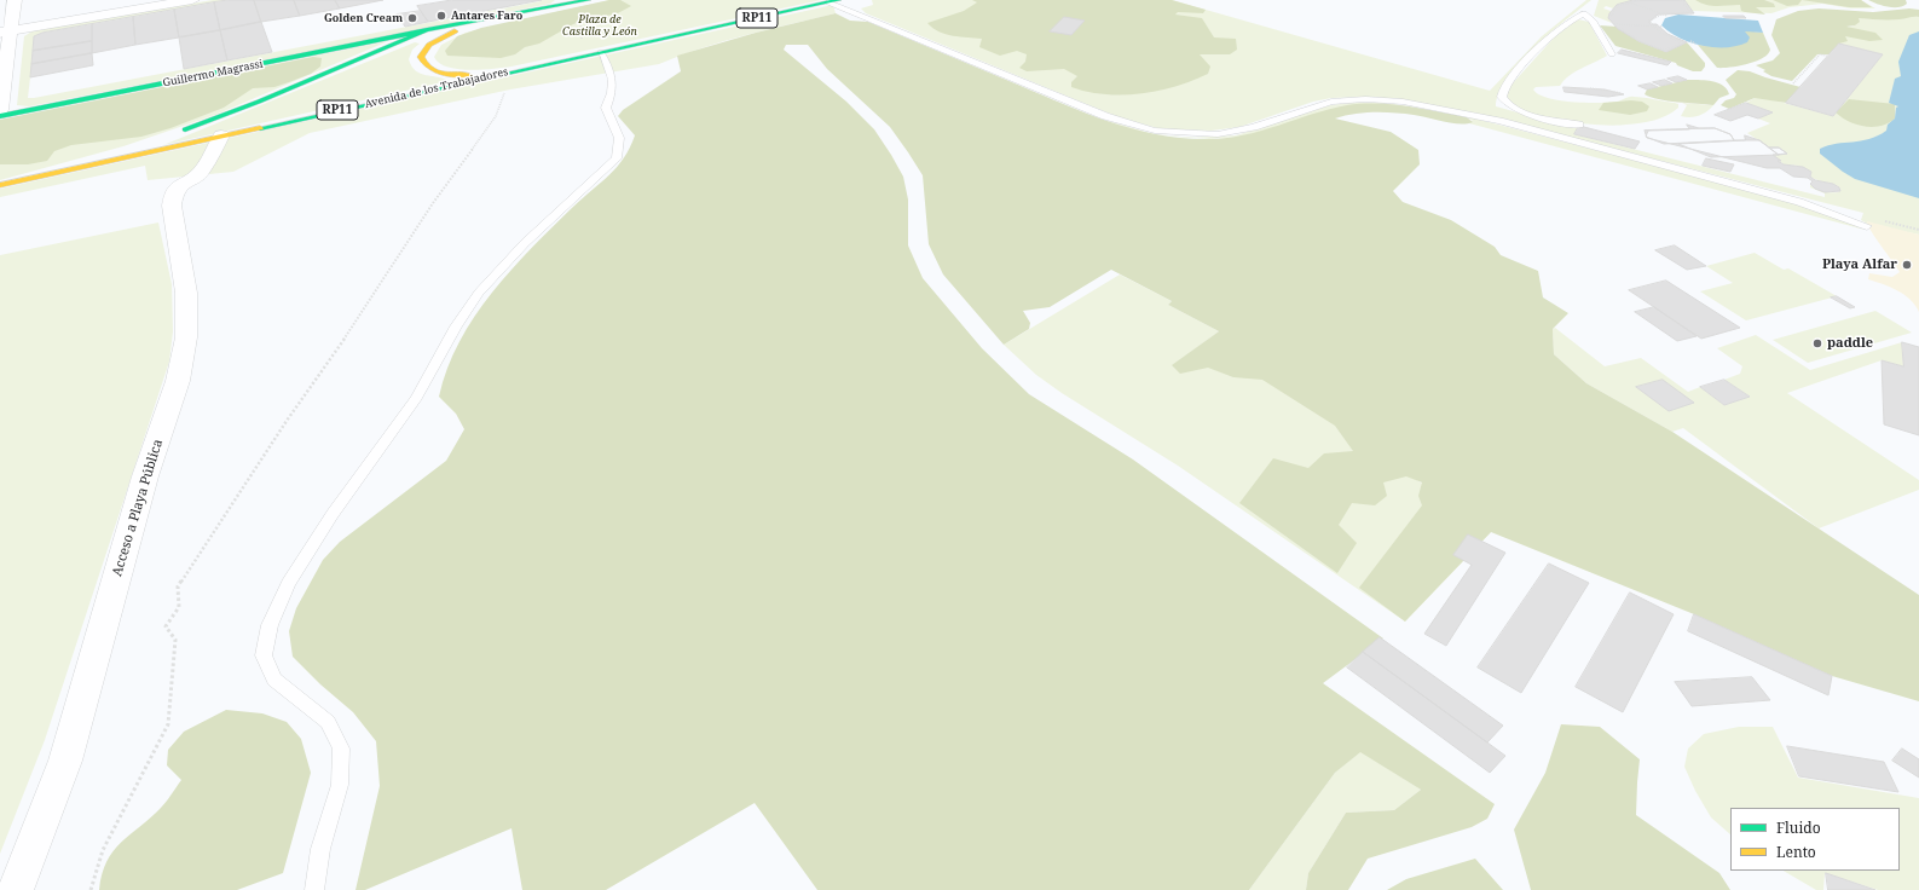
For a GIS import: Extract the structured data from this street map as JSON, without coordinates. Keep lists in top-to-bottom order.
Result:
{
  "streets": {
    "main road": ["RP11", "Guillermo Magrassi", "Avenida de los Trabajadores"],
    "street": ["Acceso a Playa Pública"]
  },
  "crossings": [
    ["Avenida de los Trabajadores", "Acceso a Playa Pública"]
  ],
  "parks": ["Plaza de Castilla y León"],
  "places": [
    "Antares Faro",
    "Golden Cream",
    "Playa Alfar",
    "paddle"
  ],
  "legend": ["Fluido", "Lento"]
}
